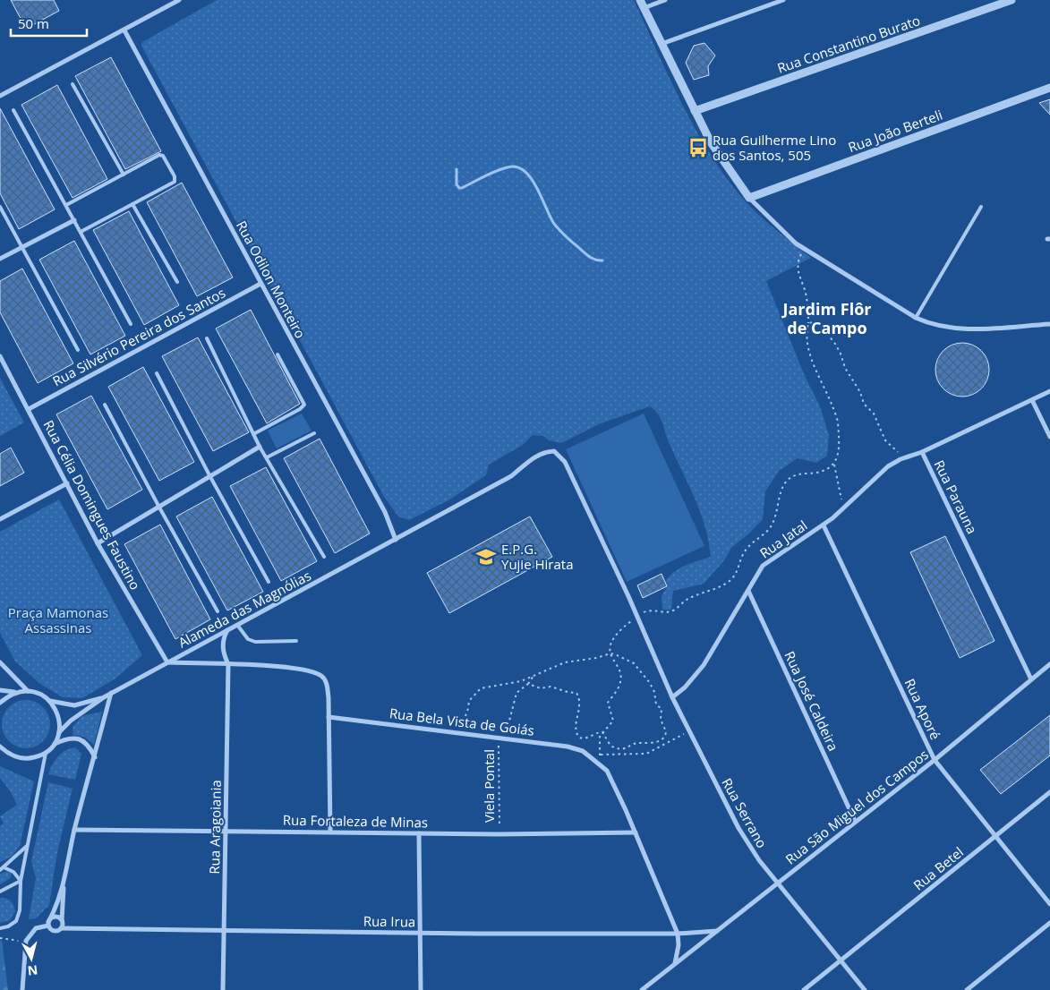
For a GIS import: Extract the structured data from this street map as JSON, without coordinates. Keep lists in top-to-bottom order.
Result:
{
  "streets": {
    "street": [
      "Rua Constantino Burato",
      "Rua João Berteli",
      "Rua Odilon Monteiro",
      "Rua Silvério Pereira dos Santos",
      "Rua Parauna",
      "Rua Célia Domingues Faustino",
      "Rua Jatal",
      "Alameda das Magnólias",
      "Rua José Caldeira",
      "Rua Aporé",
      "Rua Bela Vista de Goiás",
      "Rua São Miguel dos Campos",
      "Rua Serrano",
      "Rua Fortaleza de Minas",
      "Rua Aragoiania",
      "Rua Betel",
      "Rua Irua"
    ],
    "path": ["Viela Pontal"]
  },
  "crossings": [
    ["Rua Odilon Monteiro", "Rua Silvério Pereira dos Santos"],
    ["Rua Odilon Monteiro", "Alameda das Magnólias"],
    ["Rua Silvério Pereira dos Santos", "Rua Célia Domingues Faustino"],
    ["Rua Parauna", "Rua Jatal"],
    ["Rua Parauna", "Rua São Miguel dos Campos"],
    ["Rua Célia Domingues Faustino", "Alameda das Magnólias"],
    ["Rua Jatal", "Rua José Caldeira"],
    ["Rua Jatal", "Rua Aporé"],
    ["Rua Jatal", "Rua Serrano"],
    ["Alameda das Magnólias", "Rua Serrano"],
    ["Alameda das Magnólias", "Rua Aragoiania"],
    ["Rua José Caldeira", "Rua São Miguel dos Campos"],
    ["Rua Aporé", "Rua São Miguel dos Campos"],
    ["Rua Aporé", "Rua Betel"],
    ["Rua Bela Vista de Goiás", "Viela Pontal"],
    ["Rua Bela Vista de Goiás", "Rua Fortaleza de Minas"],
    ["Rua Bela Vista de Goiás", "Rua Irua"],
    ["Viela Pontal", "Rua Fortaleza de Minas"],
    ["Rua São Miguel dos Campos", "Rua Serrano"],
    ["Rua São Miguel dos Campos", "Rua Irua"],
    ["Rua Serrano", "Rua Betel"],
    ["Rua Fortaleza de Minas", "Rua Aragoiania"],
    ["Rua Aragoiania", "Rua Irua"]
  ],
  "districts": ["Jardim Flôr de Campo"],
  "parks": ["Praça Mamonas Assassinas"],
  "places": {
    "bus stop": ["Rua Guilherme Lino dos Santos, 505"],
    "school or university": ["E.P.G. Yujie Hirata"]
  },
  "scale_bar": "50 m",
  "north": "bottom"
}
